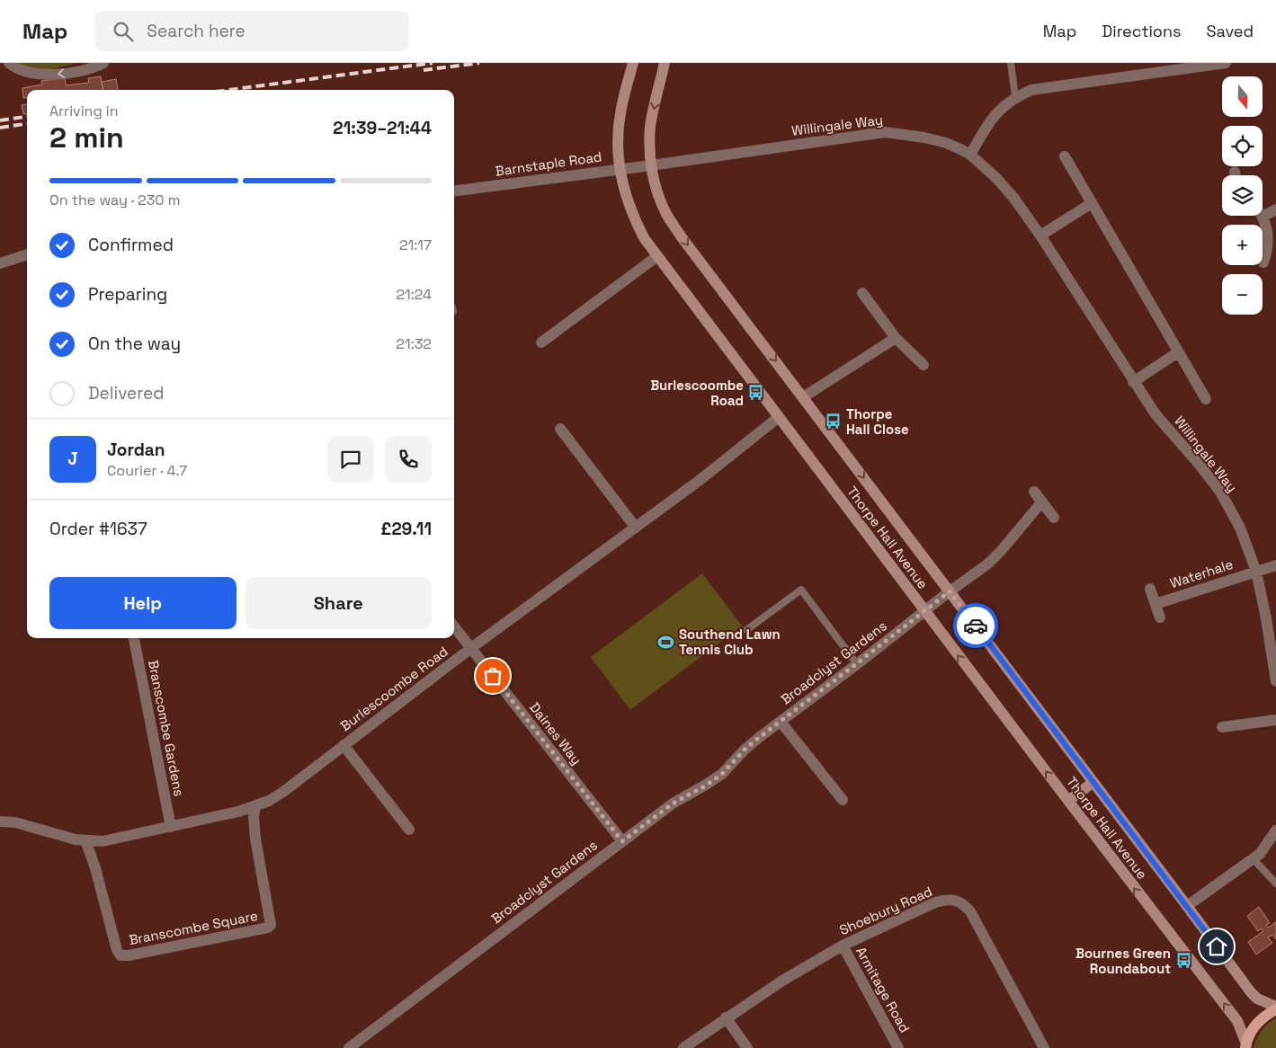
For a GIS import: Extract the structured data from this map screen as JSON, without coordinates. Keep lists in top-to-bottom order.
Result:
{
  "streets": {
    "street": [
      "Willingale Way",
      "Barnstaple Road",
      "Thorpe Hall Avenue",
      "Waterhale",
      "Broadclyst Gardens",
      "Burlescoombe Road",
      "Branscombe Gardens",
      "Daines Way",
      "Shoebury Road",
      "Branscombe Square",
      "Armitage Road"
    ]
  },
  "crossings": [
    ["Willingale Way", "Barnstaple Road"],
    ["Willingale Way", "Thorpe Hall Avenue"],
    ["Willingale Way", "Waterhale"],
    ["Barnstaple Road", "Thorpe Hall Avenue"],
    ["Thorpe Hall Avenue", "Broadclyst Gardens"],
    ["Thorpe Hall Avenue", "Burlescoombe Road"],
    ["Broadclyst Gardens", "Daines Way"],
    ["Burlescoombe Road", "Branscombe Gardens"],
    ["Burlescoombe Road", "Daines Way"],
    ["Burlescoombe Road", "Branscombe Square"],
    ["Shoebury Road", "Armitage Road"]
  ],
  "places": {
    "bus stop": ["Burlescoombe Road", "Thorpe Hall Close", "Bournes Green Roundabout"],
    "sports": ["Southend Lawn Tennis Club"]
  },
  "north": "bottom",
  "page": {
    "header": "Map",
    "search": "Search here",
    "nav": ["Map", "Directions", "Saved"],
    "map_buttons": ["+", "−"],
    "heading": ["2 min", "Arriving in", "21:39–21:44"],
    "panel": [
      "Jordan",
      "Courier · 4.7",
      "Order #1637",
      "£29.11"
    ],
    "bar": "On the way · 230 m",
    "list": [
      ["Confirmed", "21:17"],
      ["Preparing", "21:24"],
      ["On the way", "21:32"],
      "Delivered"
    ],
    "round": "J",
    "buttons": ["Help", "Share"]
  }
}
